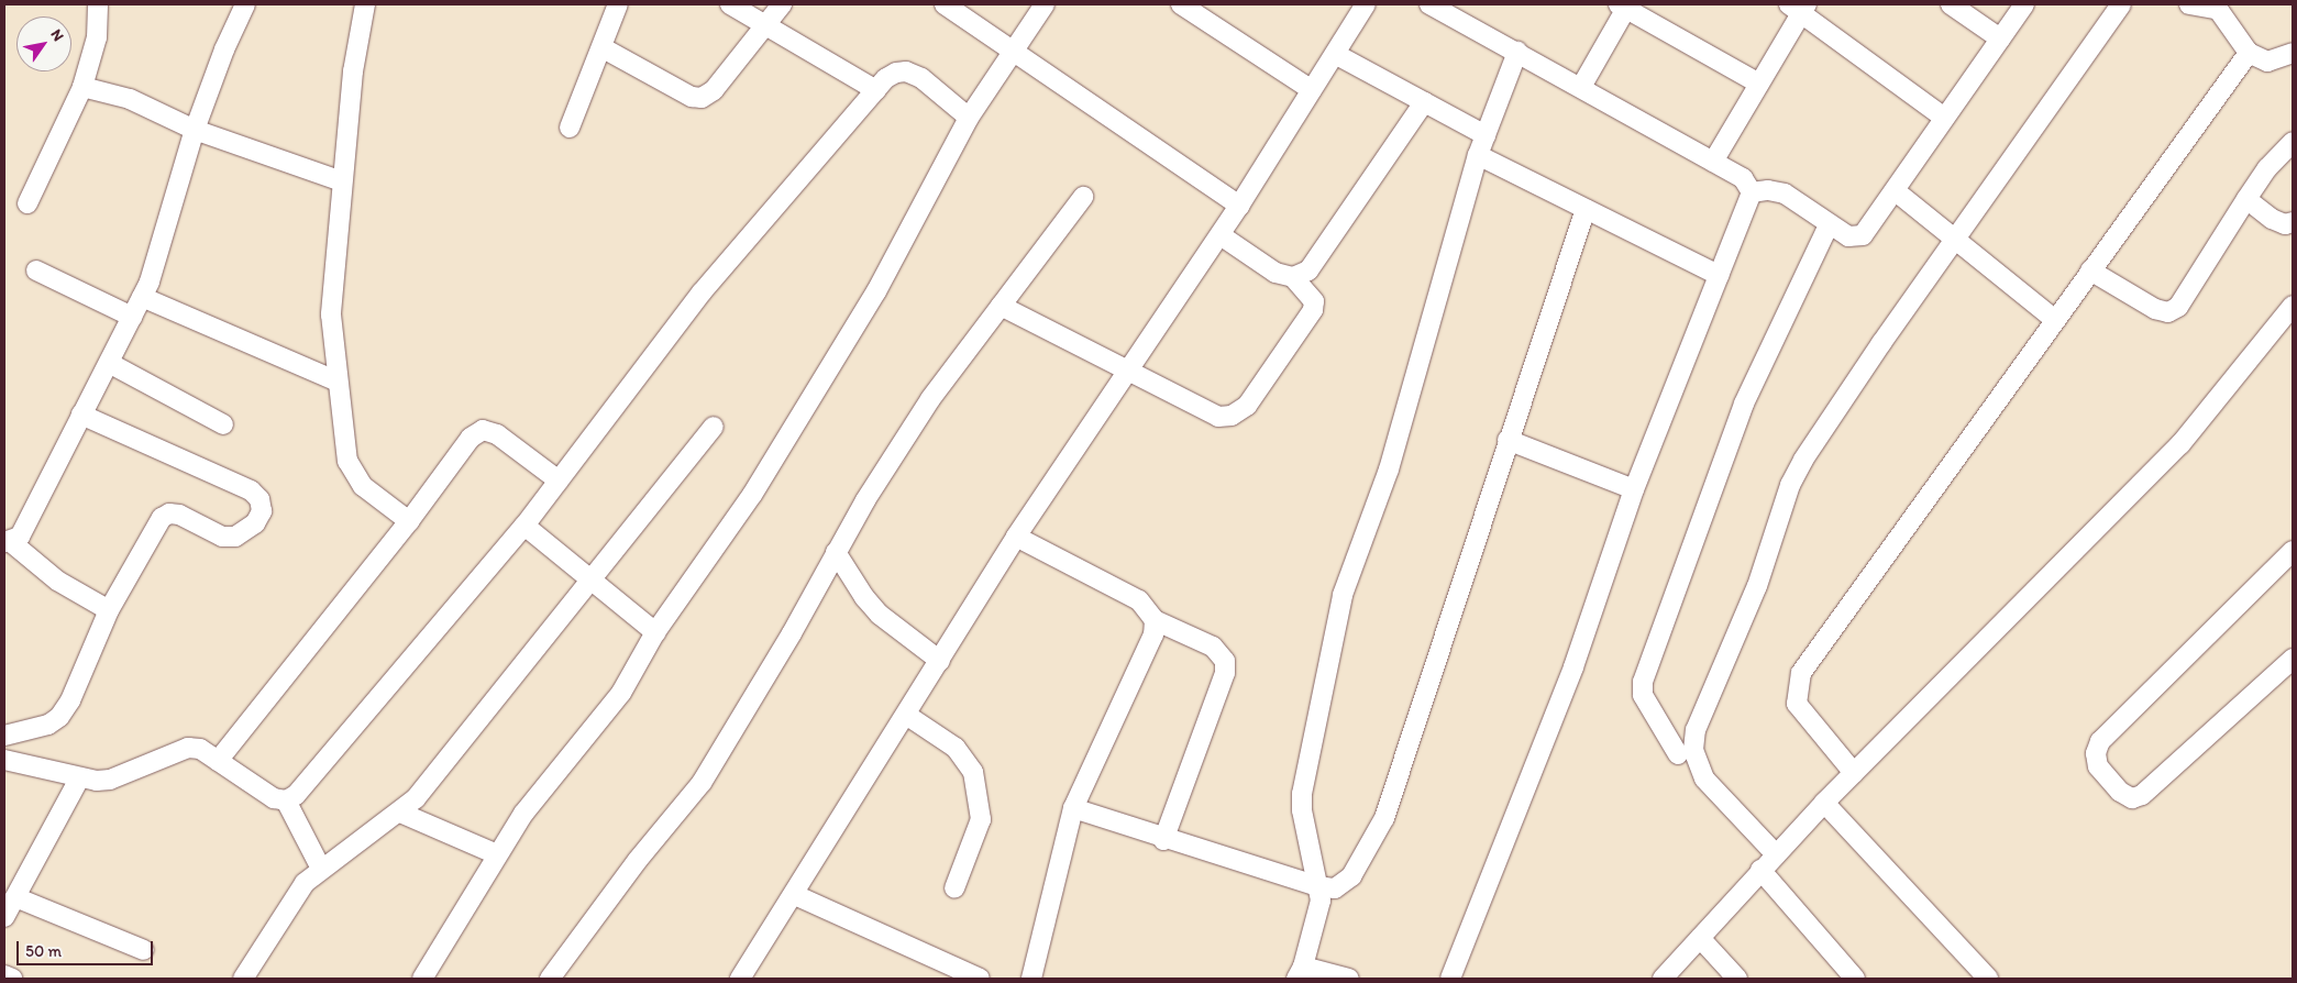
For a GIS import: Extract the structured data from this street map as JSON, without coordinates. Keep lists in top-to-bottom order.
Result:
{
  "scale_bar": "50 m",
  "north": "top right"
}
